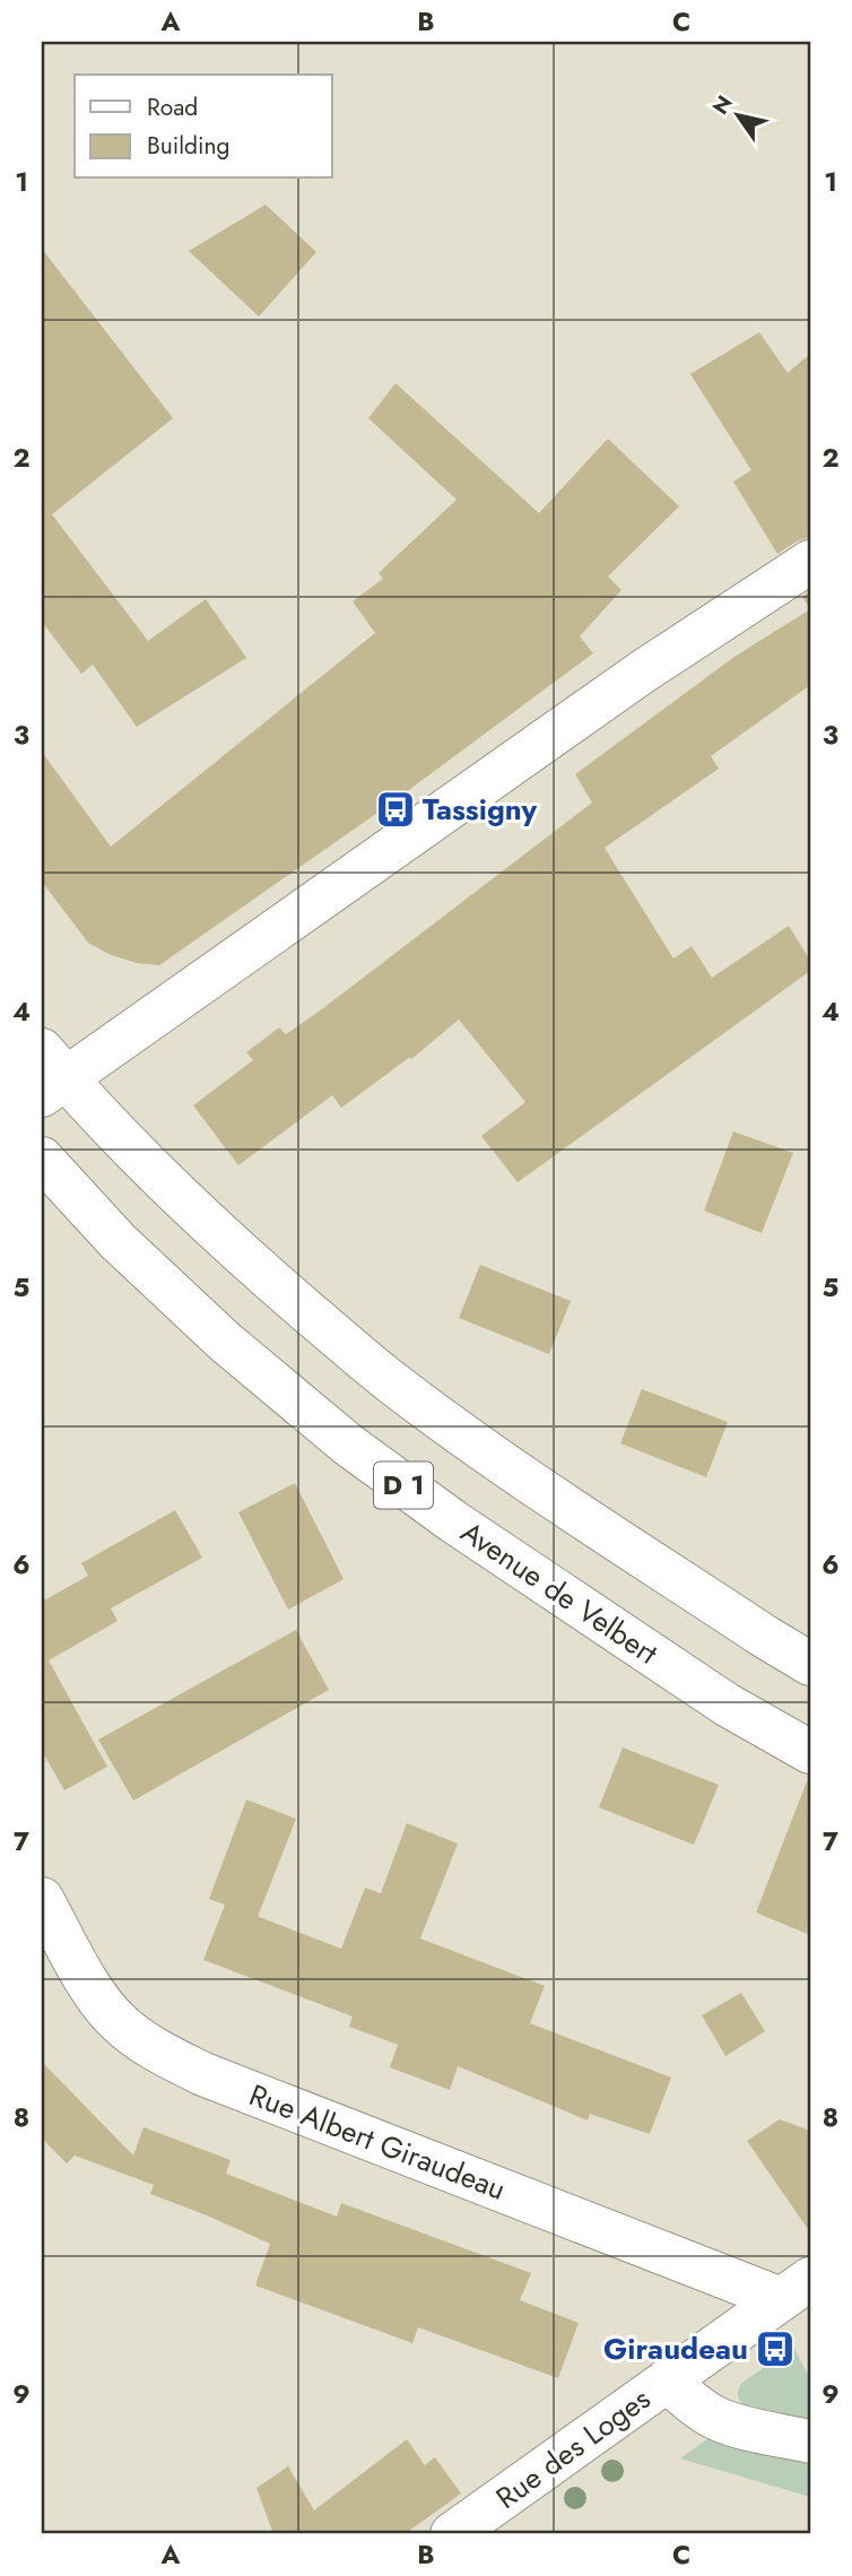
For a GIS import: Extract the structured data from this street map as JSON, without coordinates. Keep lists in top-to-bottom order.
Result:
{
  "streets": {
    "main road": [
      "D 1",
      "Avenue de Velbert",
      "Rue Albert Giraudeau",
      "Rue des Loges"
    ]
  },
  "crossings": [
    ["Rue Albert Giraudeau", "Rue des Loges"]
  ],
  "places": {
    "bus stop": ["Tassigny", "Giraudeau"]
  },
  "legend": ["Road", "Building"],
  "north": "top left",
  "grid": {
    "columns": ["A", "B", "C"],
    "rows": [
      "1",
      "2",
      "3",
      "4",
      "5",
      "6",
      "7",
      "8",
      "9"
    ]
  }
}
